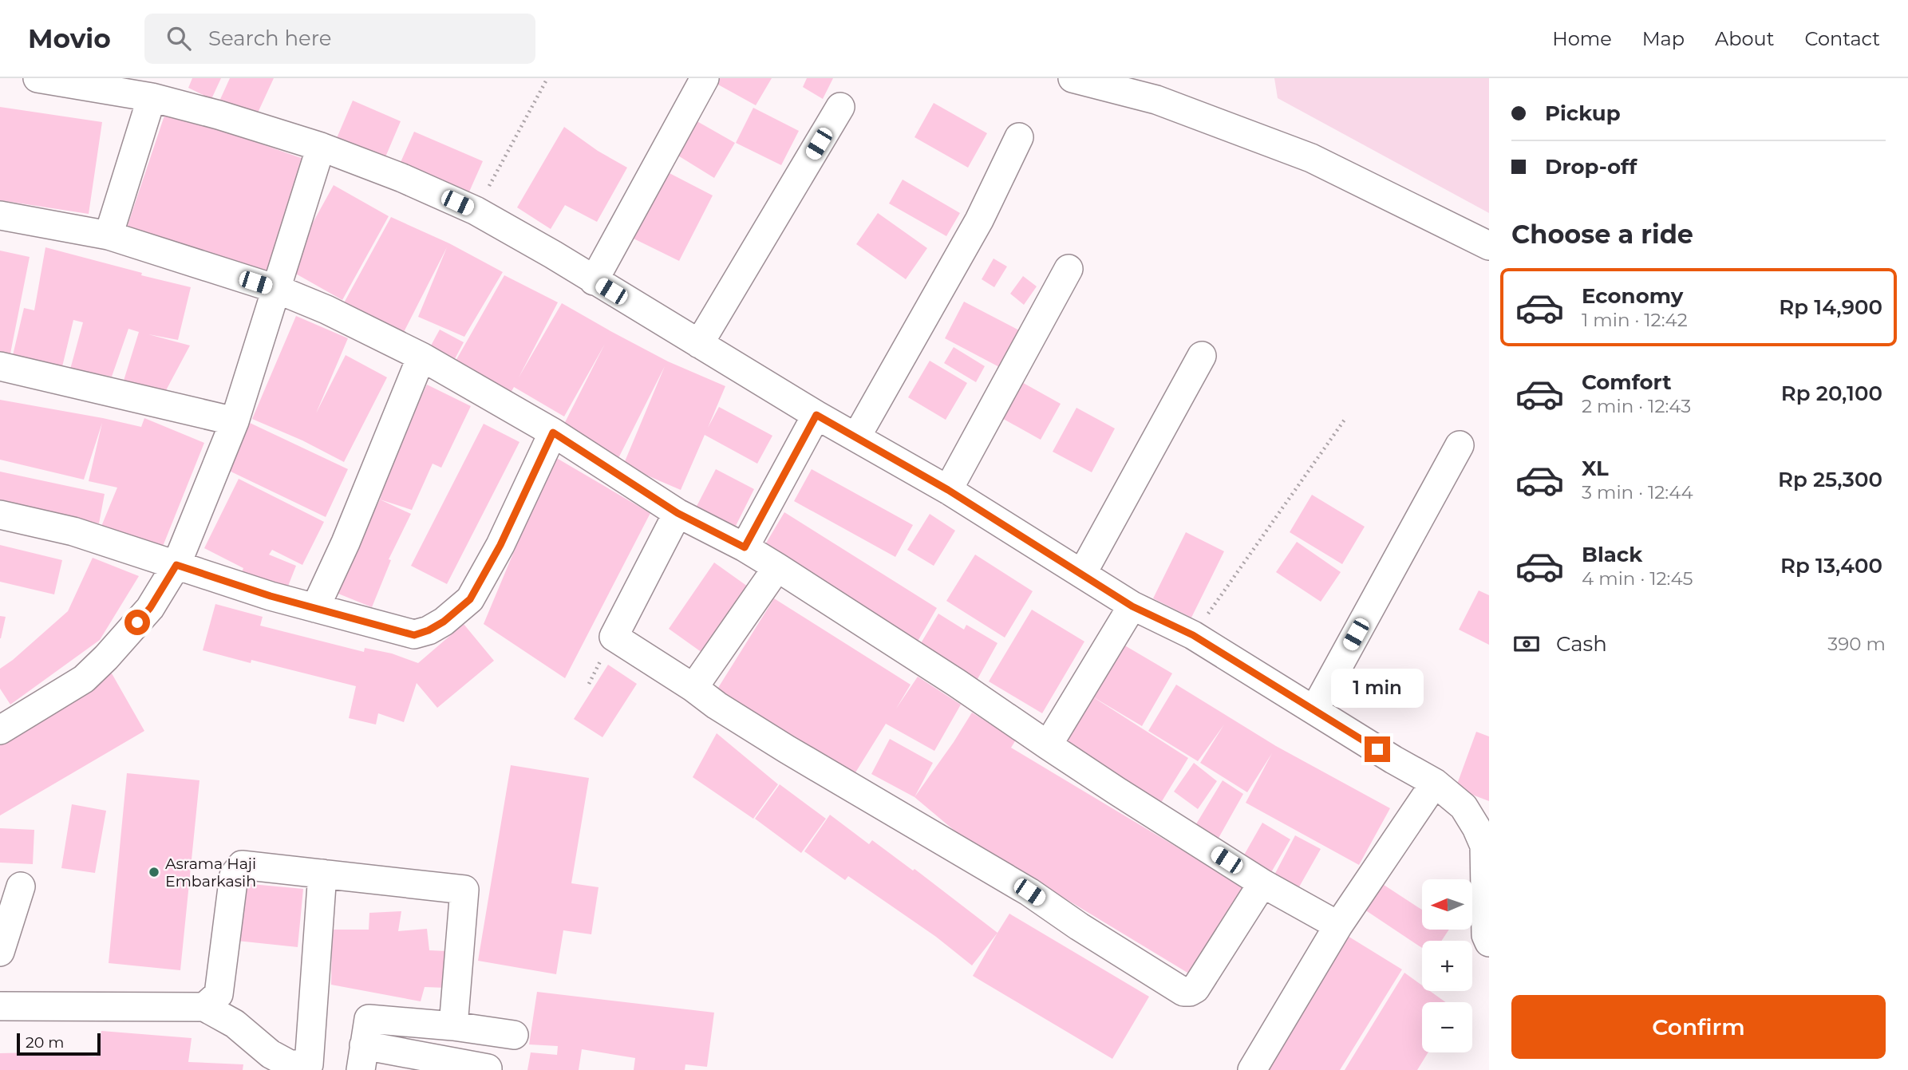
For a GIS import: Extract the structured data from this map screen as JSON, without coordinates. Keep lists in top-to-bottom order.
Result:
{
  "places": ["Asrama Haji Embarkasih"],
  "scale_bar": "20 m",
  "north": "left",
  "page": {
    "header": "Movio",
    "search": "Search here",
    "nav": [
      "Home",
      "Map",
      "About",
      "Contact"
    ],
    "banner": ["Pickup", "Drop-off"],
    "heading": "Choose a ride",
    "list": [
      {
        "name": "Economy",
        "note": "1 min · 12:42",
        "value": "Rp 14,900"
      },
      {
        "name": "Comfort",
        "note": "2 min · 12:43",
        "value": "Rp 20,100"
      },
      {
        "name": "XL",
        "note": "3 min · 12:44",
        "value": "Rp 25,300"
      },
      {
        "name": "Black",
        "note": "4 min · 12:45",
        "value": "Rp 13,400"
      }
    ],
    "pay": ["Cash", "390 m"],
    "bubble": "1 min",
    "map_buttons": ["+", "−"],
    "buttons": "Confirm",
    "scale": "20 m"
  }
}
